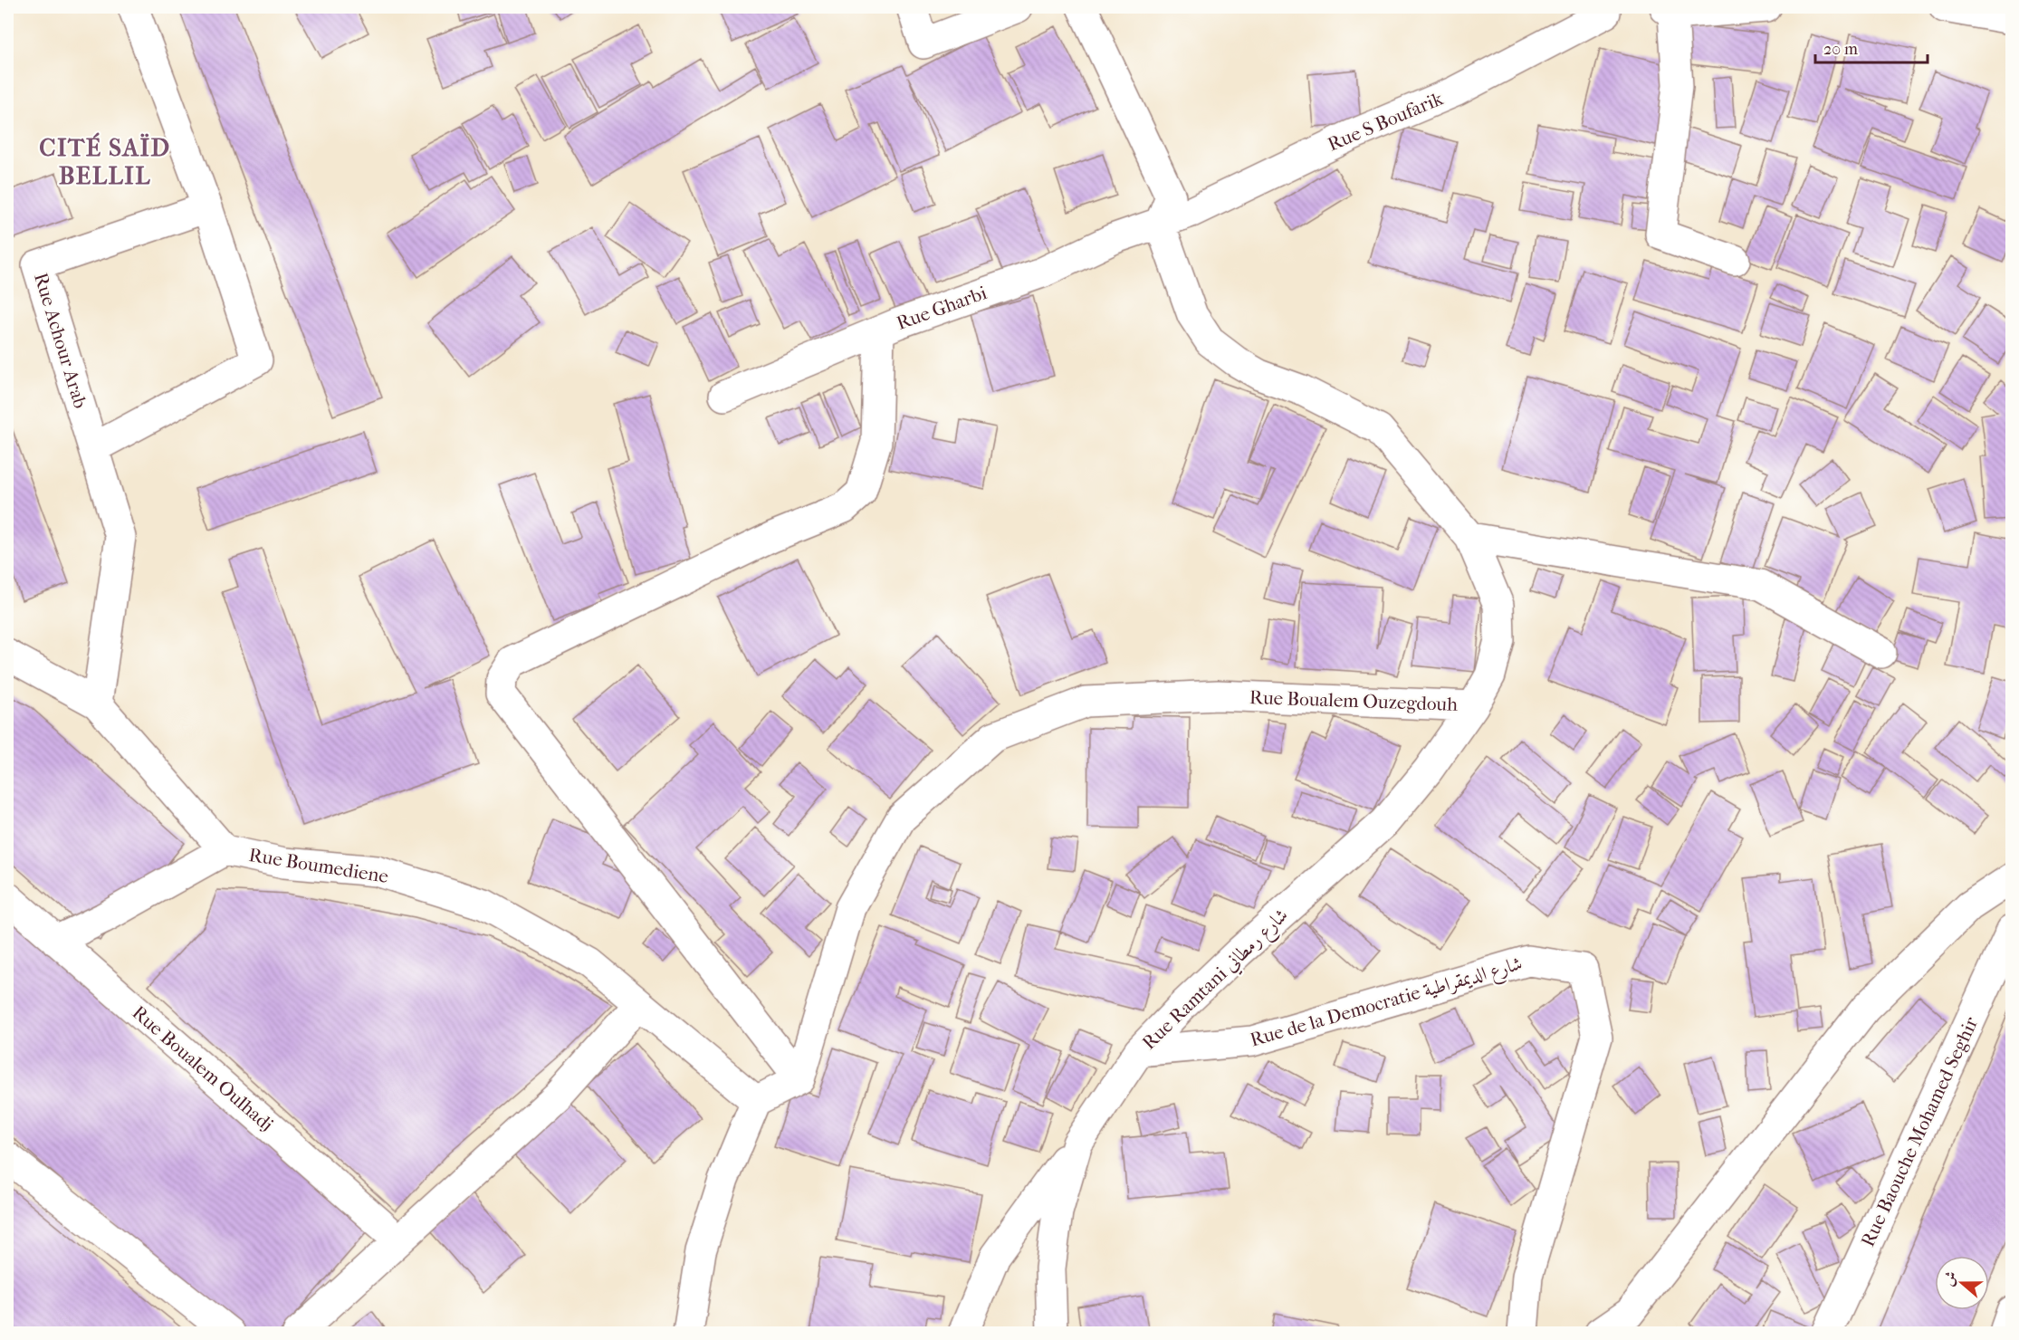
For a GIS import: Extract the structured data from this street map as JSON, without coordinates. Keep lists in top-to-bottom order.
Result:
{
  "streets": {
    "street": [
      "Rue S Boufarik",
      "Rue Gharbi",
      "Rue Achour Arab",
      "Rue Boualem Ouzegdouh",
      "Rue Boumediene",
      "Rue Ramtani شارع رمطاني",
      "Rue de la Democratie شارع الديمقراطية",
      "Rue Boualem Oulhadj",
      "Rue Baouche Mohamed Seghir"
    ]
  },
  "crossings": [
    ["Rue Gharbi", "Rue Boualem Ouzegdouh"],
    ["Rue Achour Arab", "Rue Boumediene"],
    ["Rue Boualem Ouzegdouh", "Rue Ramtani شارع رمطاني"],
    ["Rue Ramtani شارع رمطاني", "Rue de la Democratie شارع الديمقراطية"]
  ],
  "districts": ["CITÉ SAÏD BELLIL"],
  "scale_bar": "20 m",
  "north": "left"
}
